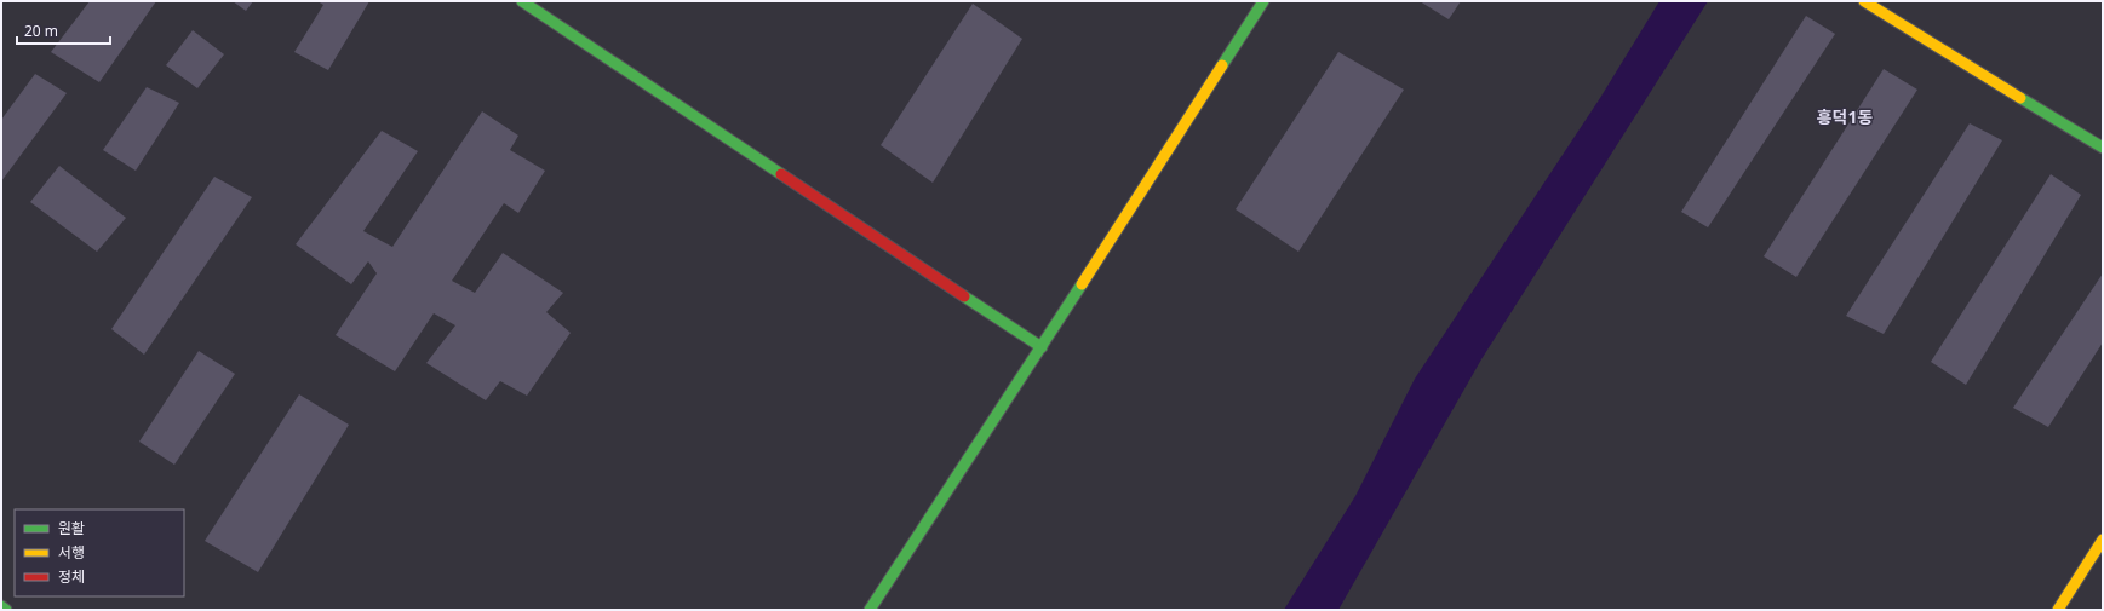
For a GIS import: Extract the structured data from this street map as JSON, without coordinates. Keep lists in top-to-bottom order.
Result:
{
  "districts": ["흥덕1동"],
  "legend": ["원활", "서행", "정체"],
  "scale_bar": "20 m"
}
